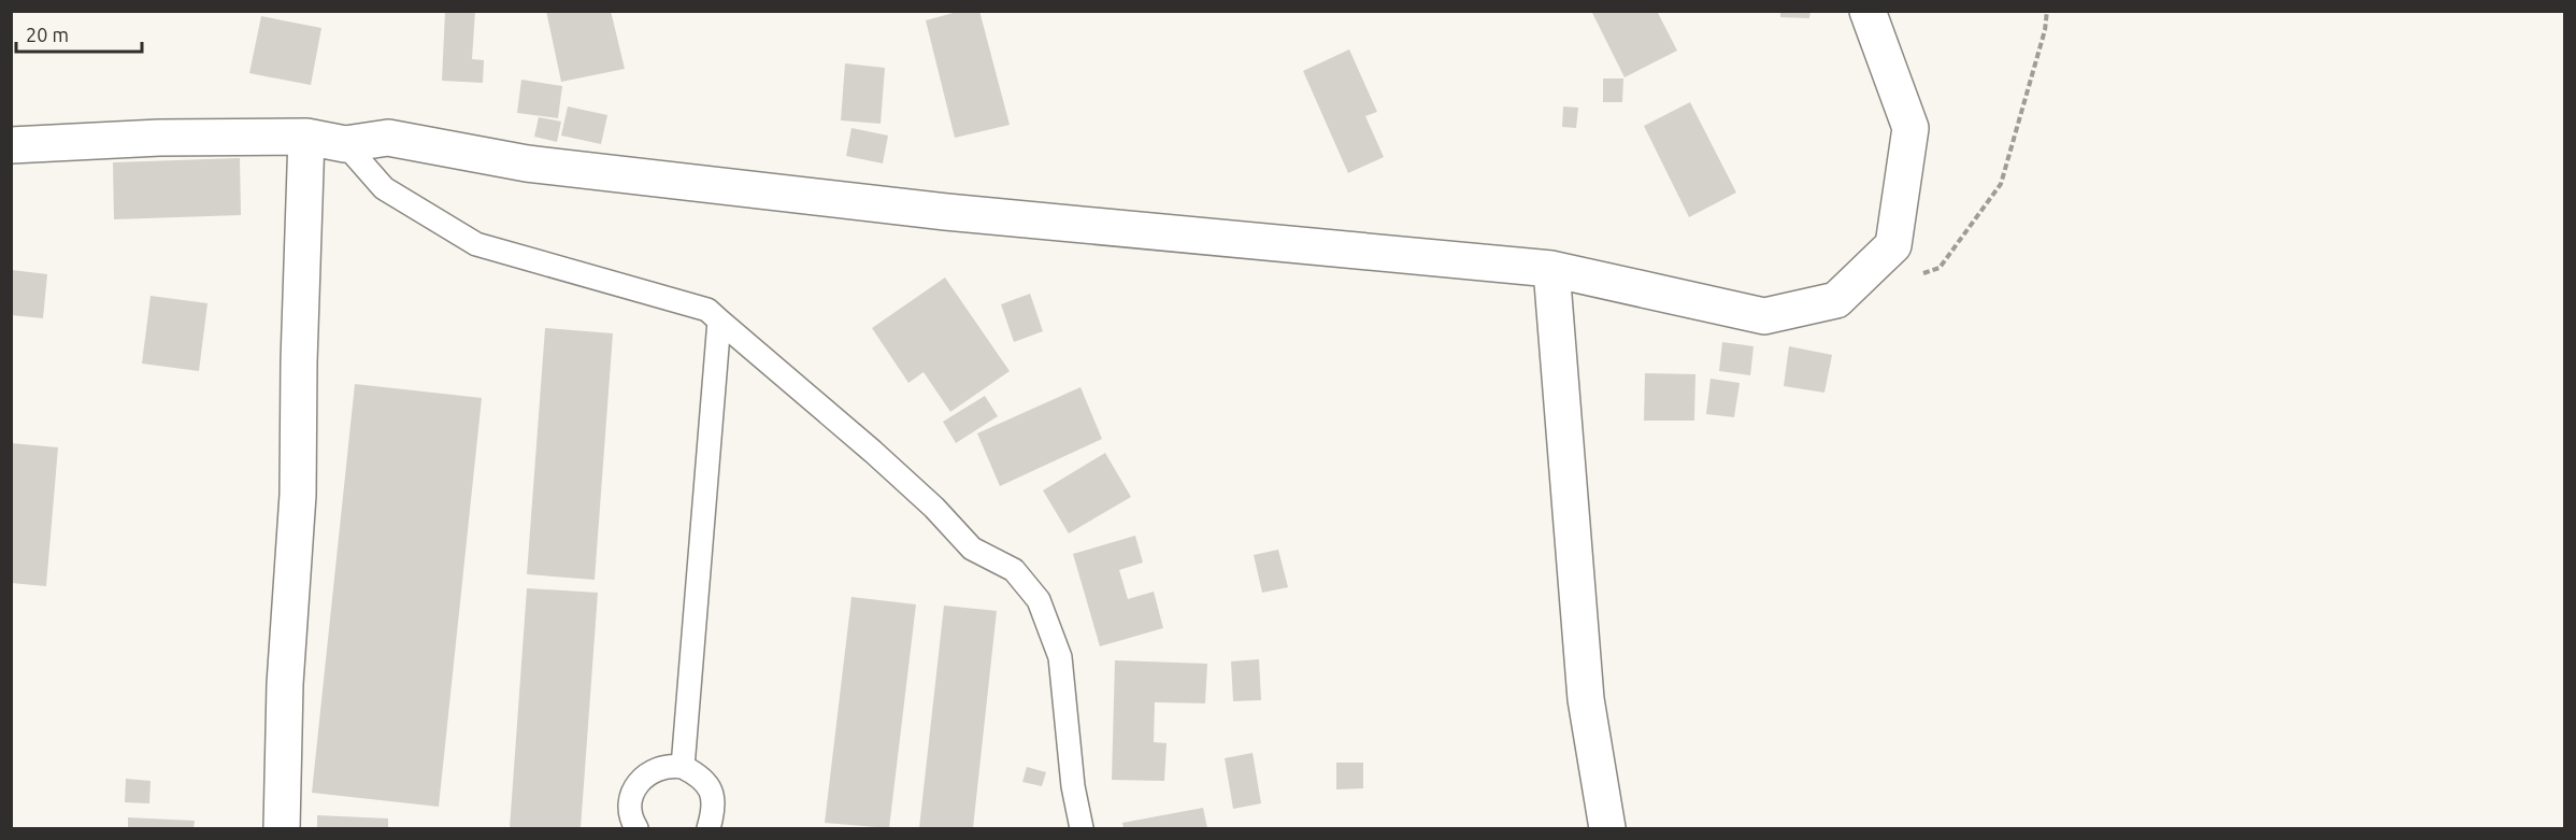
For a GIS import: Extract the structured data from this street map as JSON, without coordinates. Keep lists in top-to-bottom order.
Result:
{
  "scale_bar": "20 m"
}
